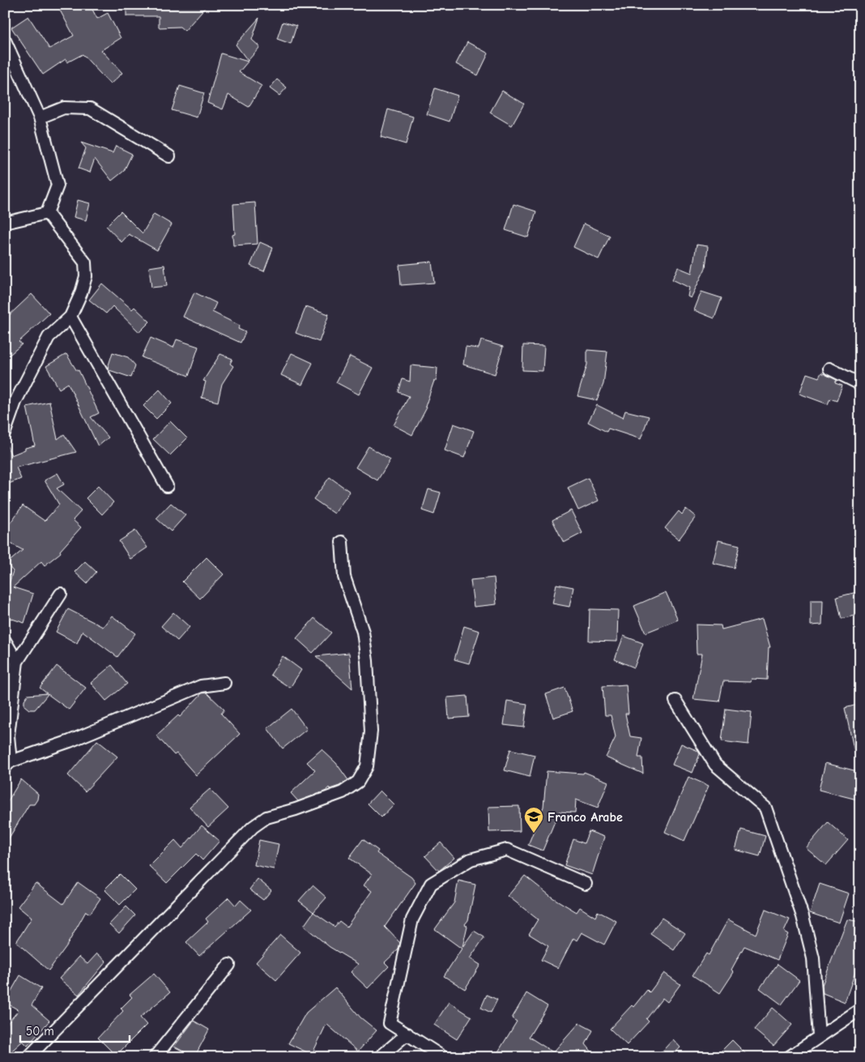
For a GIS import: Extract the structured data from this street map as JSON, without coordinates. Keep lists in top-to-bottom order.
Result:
{
  "places": {
    "school or university": ["Franco Arabe"]
  },
  "scale_bar": "50 m"
}
